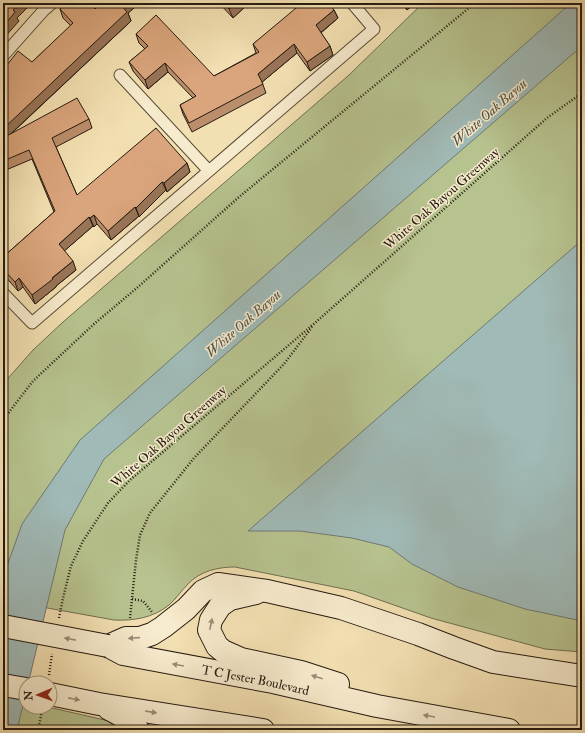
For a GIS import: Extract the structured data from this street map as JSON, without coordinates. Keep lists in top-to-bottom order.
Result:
{
  "streets": {
    "main road": ["T C Jester Boulevard"],
    "path": ["White Oak Bayou Greenway"]
  },
  "water": ["White Oak Bayou"],
  "north": "left"
}
